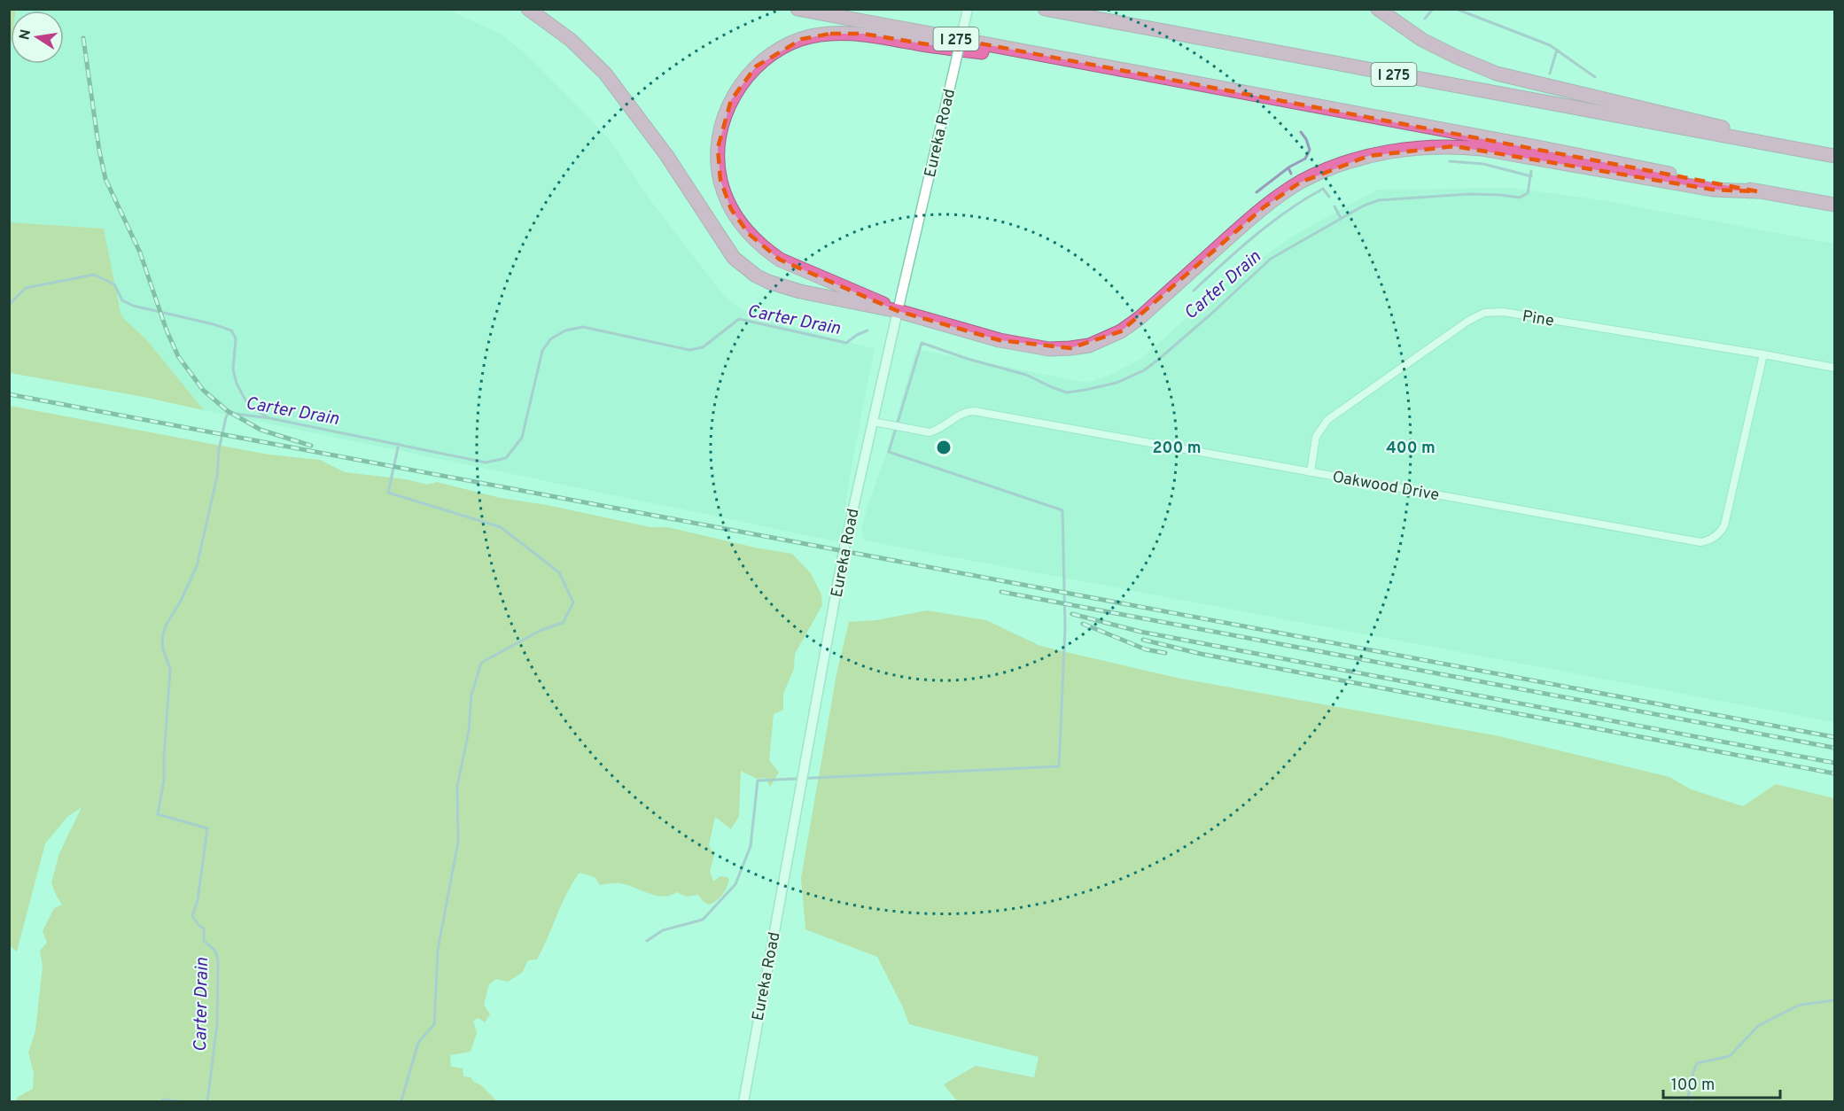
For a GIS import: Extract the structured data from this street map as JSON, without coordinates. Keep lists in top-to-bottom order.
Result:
{
  "streets": {
    "highway": ["I 275"],
    "street": ["Eureka Road", "Pine", "Oakwood Drive"]
  },
  "crossings": [
    ["Eureka Road", "Oakwood Drive"],
    ["Pine", "Oakwood Drive"]
  ],
  "water": ["Carter Drain"],
  "scale_bar": "100 m",
  "north": "left",
  "rings": ["200 m", "400 m"]
}
